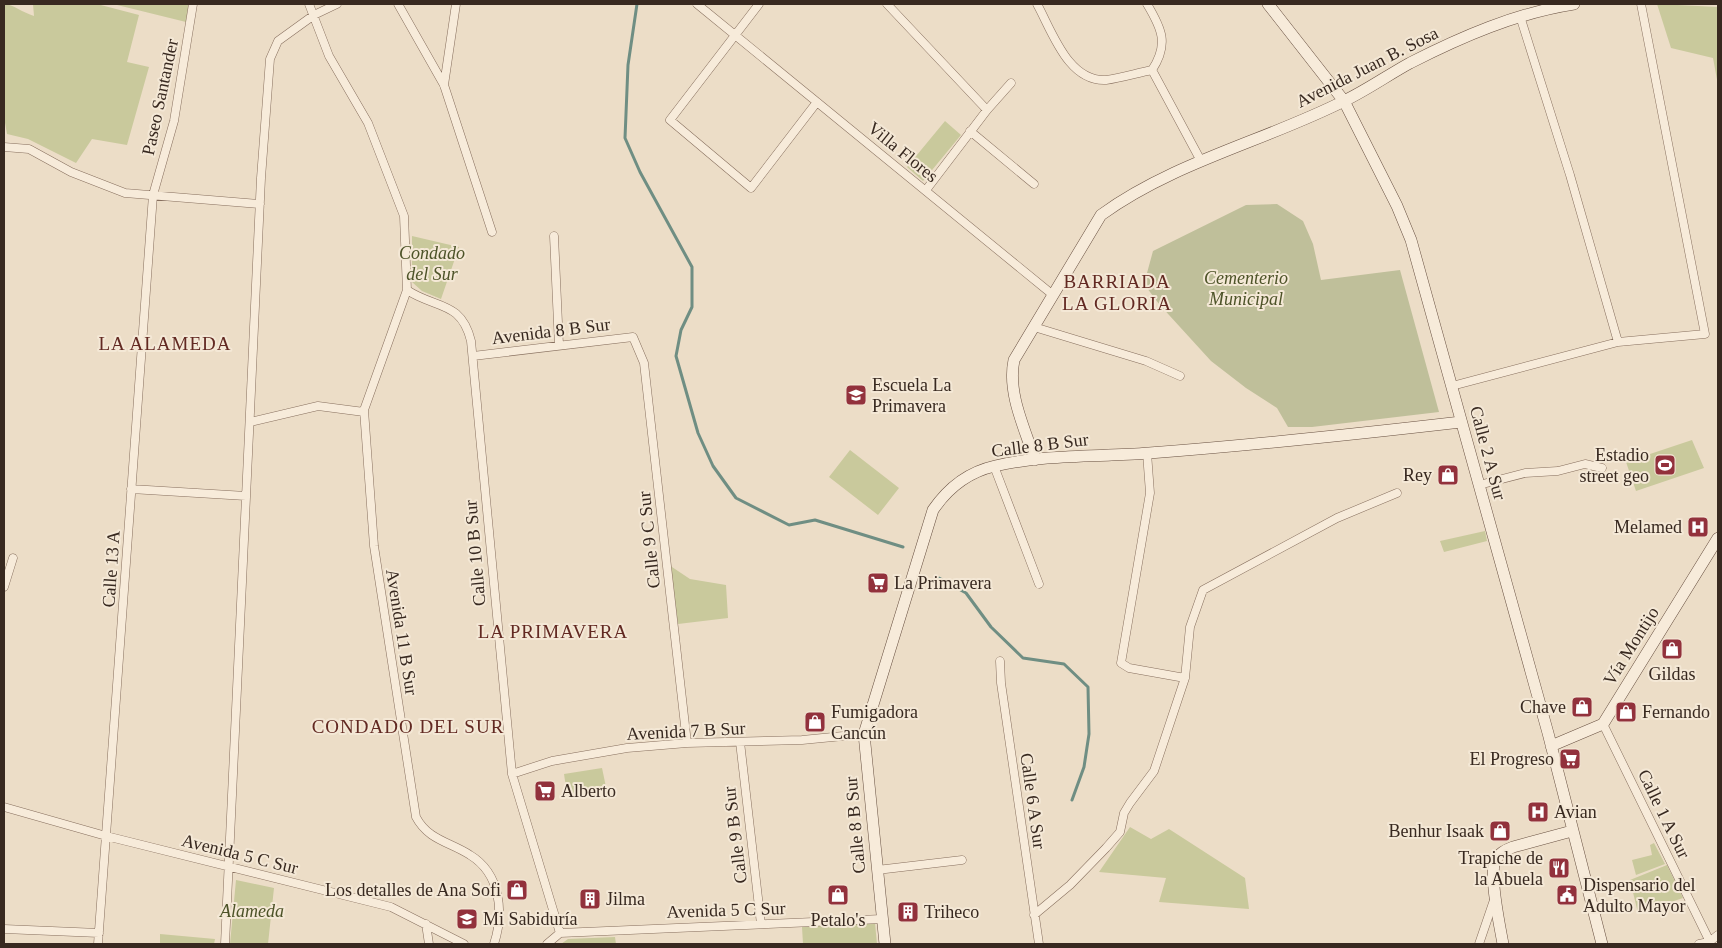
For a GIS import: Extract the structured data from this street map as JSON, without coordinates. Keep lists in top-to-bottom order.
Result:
{
  "streets": {
    "street": [
      "Avenida Juan B. Sosa",
      "Paseo Santander",
      "Villa Flores",
      "Avenida 8 B Sur",
      "Calle 8 B Sur",
      "Calle 2 A Sur",
      "Calle 9 C Sur",
      "Calle 10 B Sur",
      "Calle 13 A",
      "Avenida 11 B Sur",
      "Vía Montijo",
      "Avenida 7 B Sur",
      "Calle 6 A Sur",
      "Calle 1 A Sur",
      "Calle 9 B Sur",
      "Avenida 5 C Sur"
    ]
  },
  "crossings": [
    ["Avenida Juan B. Sosa", "Villa Flores"],
    ["Avenida Juan B. Sosa", "Calle 2 A Sur"],
    ["Paseo Santander", "Calle 13 A"],
    ["Avenida 8 B Sur", "Calle 9 C Sur"],
    ["Avenida 8 B Sur", "Calle 10 B Sur"],
    ["Calle 8 B Sur", "Calle 2 A Sur"],
    ["Calle 8 B Sur", "Avenida 7 B Sur"],
    ["Calle 8 B Sur", "Avenida 5 C Sur"],
    ["Calle 9 C Sur", "Avenida 7 B Sur"],
    ["Calle 10 B Sur", "Avenida 11 B Sur"],
    ["Calle 10 B Sur", "Avenida 7 B Sur"],
    ["Calle 10 B Sur", "Avenida 5 C Sur"],
    ["Calle 13 A", "Avenida 5 C Sur"],
    ["Vía Montijo", "Calle 1 A Sur"],
    ["Avenida 7 B Sur", "Calle 9 B Sur"],
    ["Calle 9 B Sur", "Avenida 5 C Sur"]
  ],
  "districts": [
    "BARRIADA LA GLORIA",
    "LA ALAMEDA",
    "LA PRIMAVERA",
    "CONDADO DEL SUR"
  ],
  "parks": ["Condado del Sur", "Cementerio Municipal", "Alameda"],
  "places": {
    "school or university": ["Escuela La Primavera", "Mi Sabiduría"],
    "sports": ["Estadio street geo"],
    "shop": [
      "Rey",
      "Gildas",
      "Chave",
      "Fernando",
      "Fumigadora Cancún",
      "Benhur Isaak",
      "Los detalles de Ana Sofi",
      "Petalo's"
    ],
    "hospital": ["Melamed", "Avian"],
    "supermarket": ["La Primavera", "El Progreso", "Alberto"],
    "restaurant": ["Trapiche de la Abuela"],
    "public building": ["Dispensario del Adulto Mayor"],
    "building": ["Jilma", "Triheco"]
  }
}
